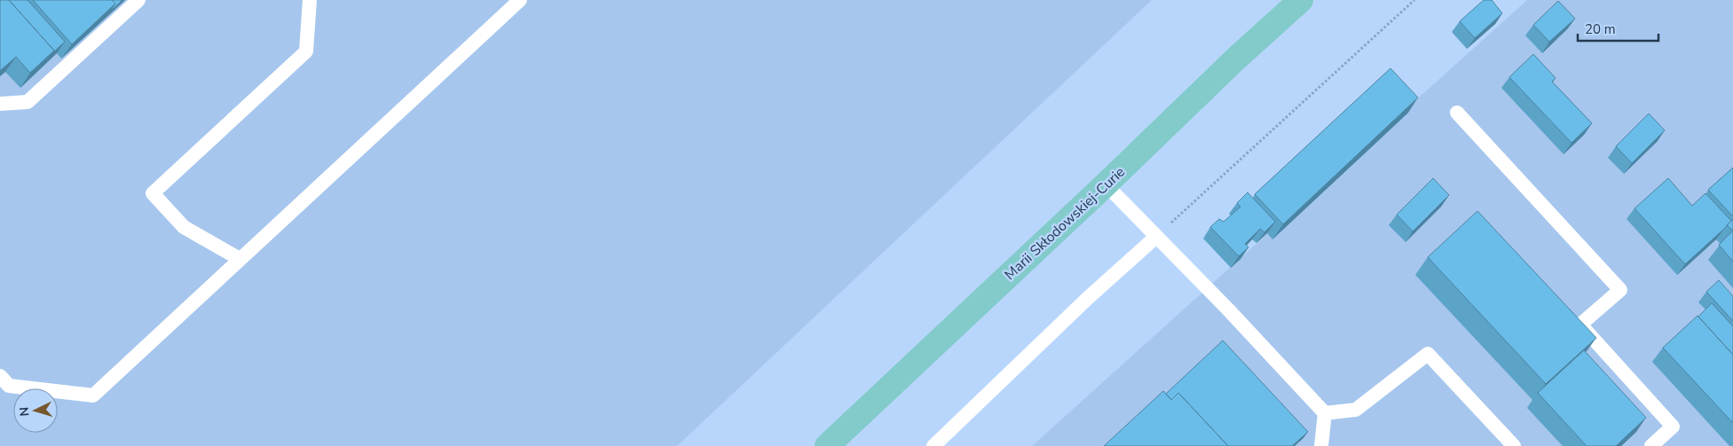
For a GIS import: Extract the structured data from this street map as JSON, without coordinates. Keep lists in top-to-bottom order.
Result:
{
  "streets": {
    "main road": ["Marii Skłodowskiej-Curie"]
  },
  "scale_bar": "20 m",
  "north": "left"
}
